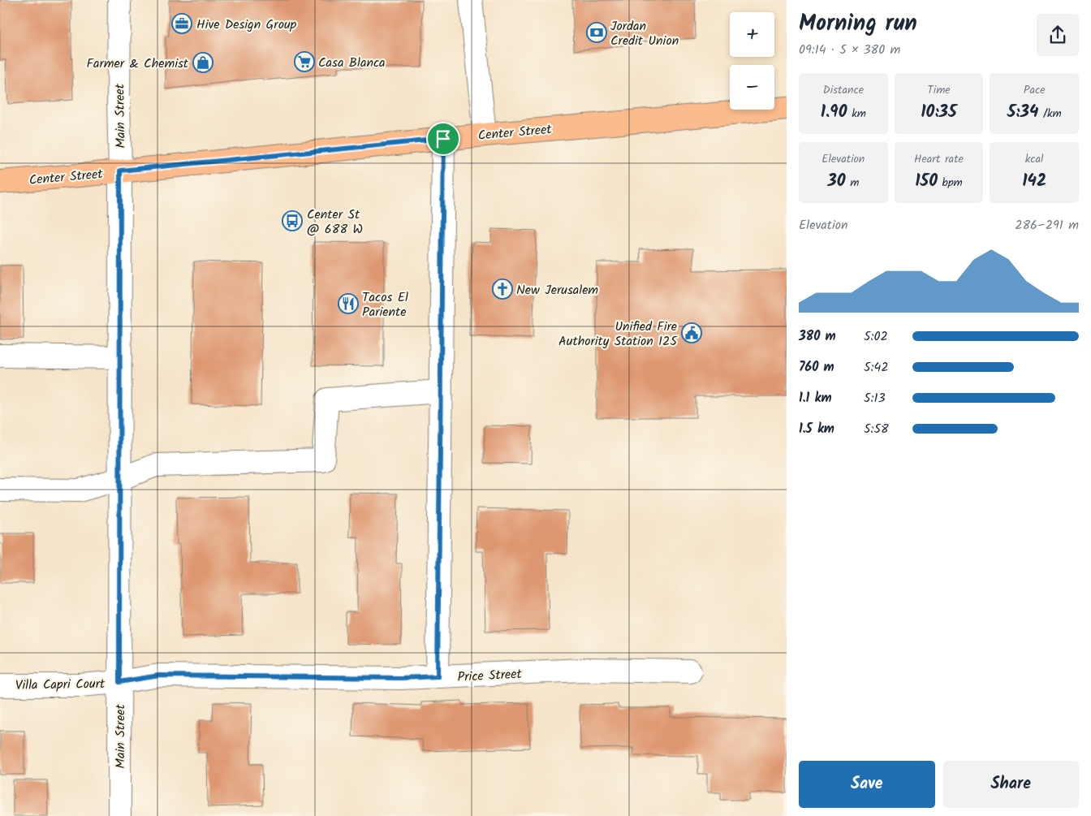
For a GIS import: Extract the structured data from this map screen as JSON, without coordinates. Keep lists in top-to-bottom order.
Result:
{
  "streets": {
    "main road": ["Center Street"],
    "street": ["Main Street", "Price Street", "Villa Capri Court"]
  },
  "crossings": [
    ["Main Street", "Center Street"],
    ["Main Street", "Price Street"],
    ["Main Street", "Villa Capri Court"],
    ["Price Street", "Villa Capri Court"]
  ],
  "places": {
    "office": ["Hive Design Group"],
    "bank": ["Jordan Credit Union"],
    "supermarket": ["Casa Blanca"],
    "shop": ["Farmer & Chemist"],
    "bus stop": ["Center St @ 688 W"],
    "church": ["New Jerusalem"],
    "restaurant": ["Tacos El Pariente"],
    "public building": ["Unified Fire Authority Station 125"]
  },
  "page": {
    "heading": ["Morning run", "09:14 · 5 × 380 m"],
    "map_buttons": ["+", "−"],
    "stats": [
      ["Distance", "1.90 km"],
      ["Time", "10:35"],
      ["Pace", "5:34 /km"],
      ["Elevation", "30 m"],
      ["Heart rate", "150 bpm"],
      ["kcal", "142"]
    ],
    "chart": ["Elevation", "286–291 m"],
    "list": [
      {
        "name": "380 m",
        "note": "5:02"
      },
      {
        "name": "760 m",
        "note": "5:42"
      },
      {
        "name": "1.1 km",
        "note": "5:13"
      },
      {
        "name": "1.5 km",
        "note": "5:58"
      }
    ],
    "buttons": ["Save", "Share"]
  }
}
